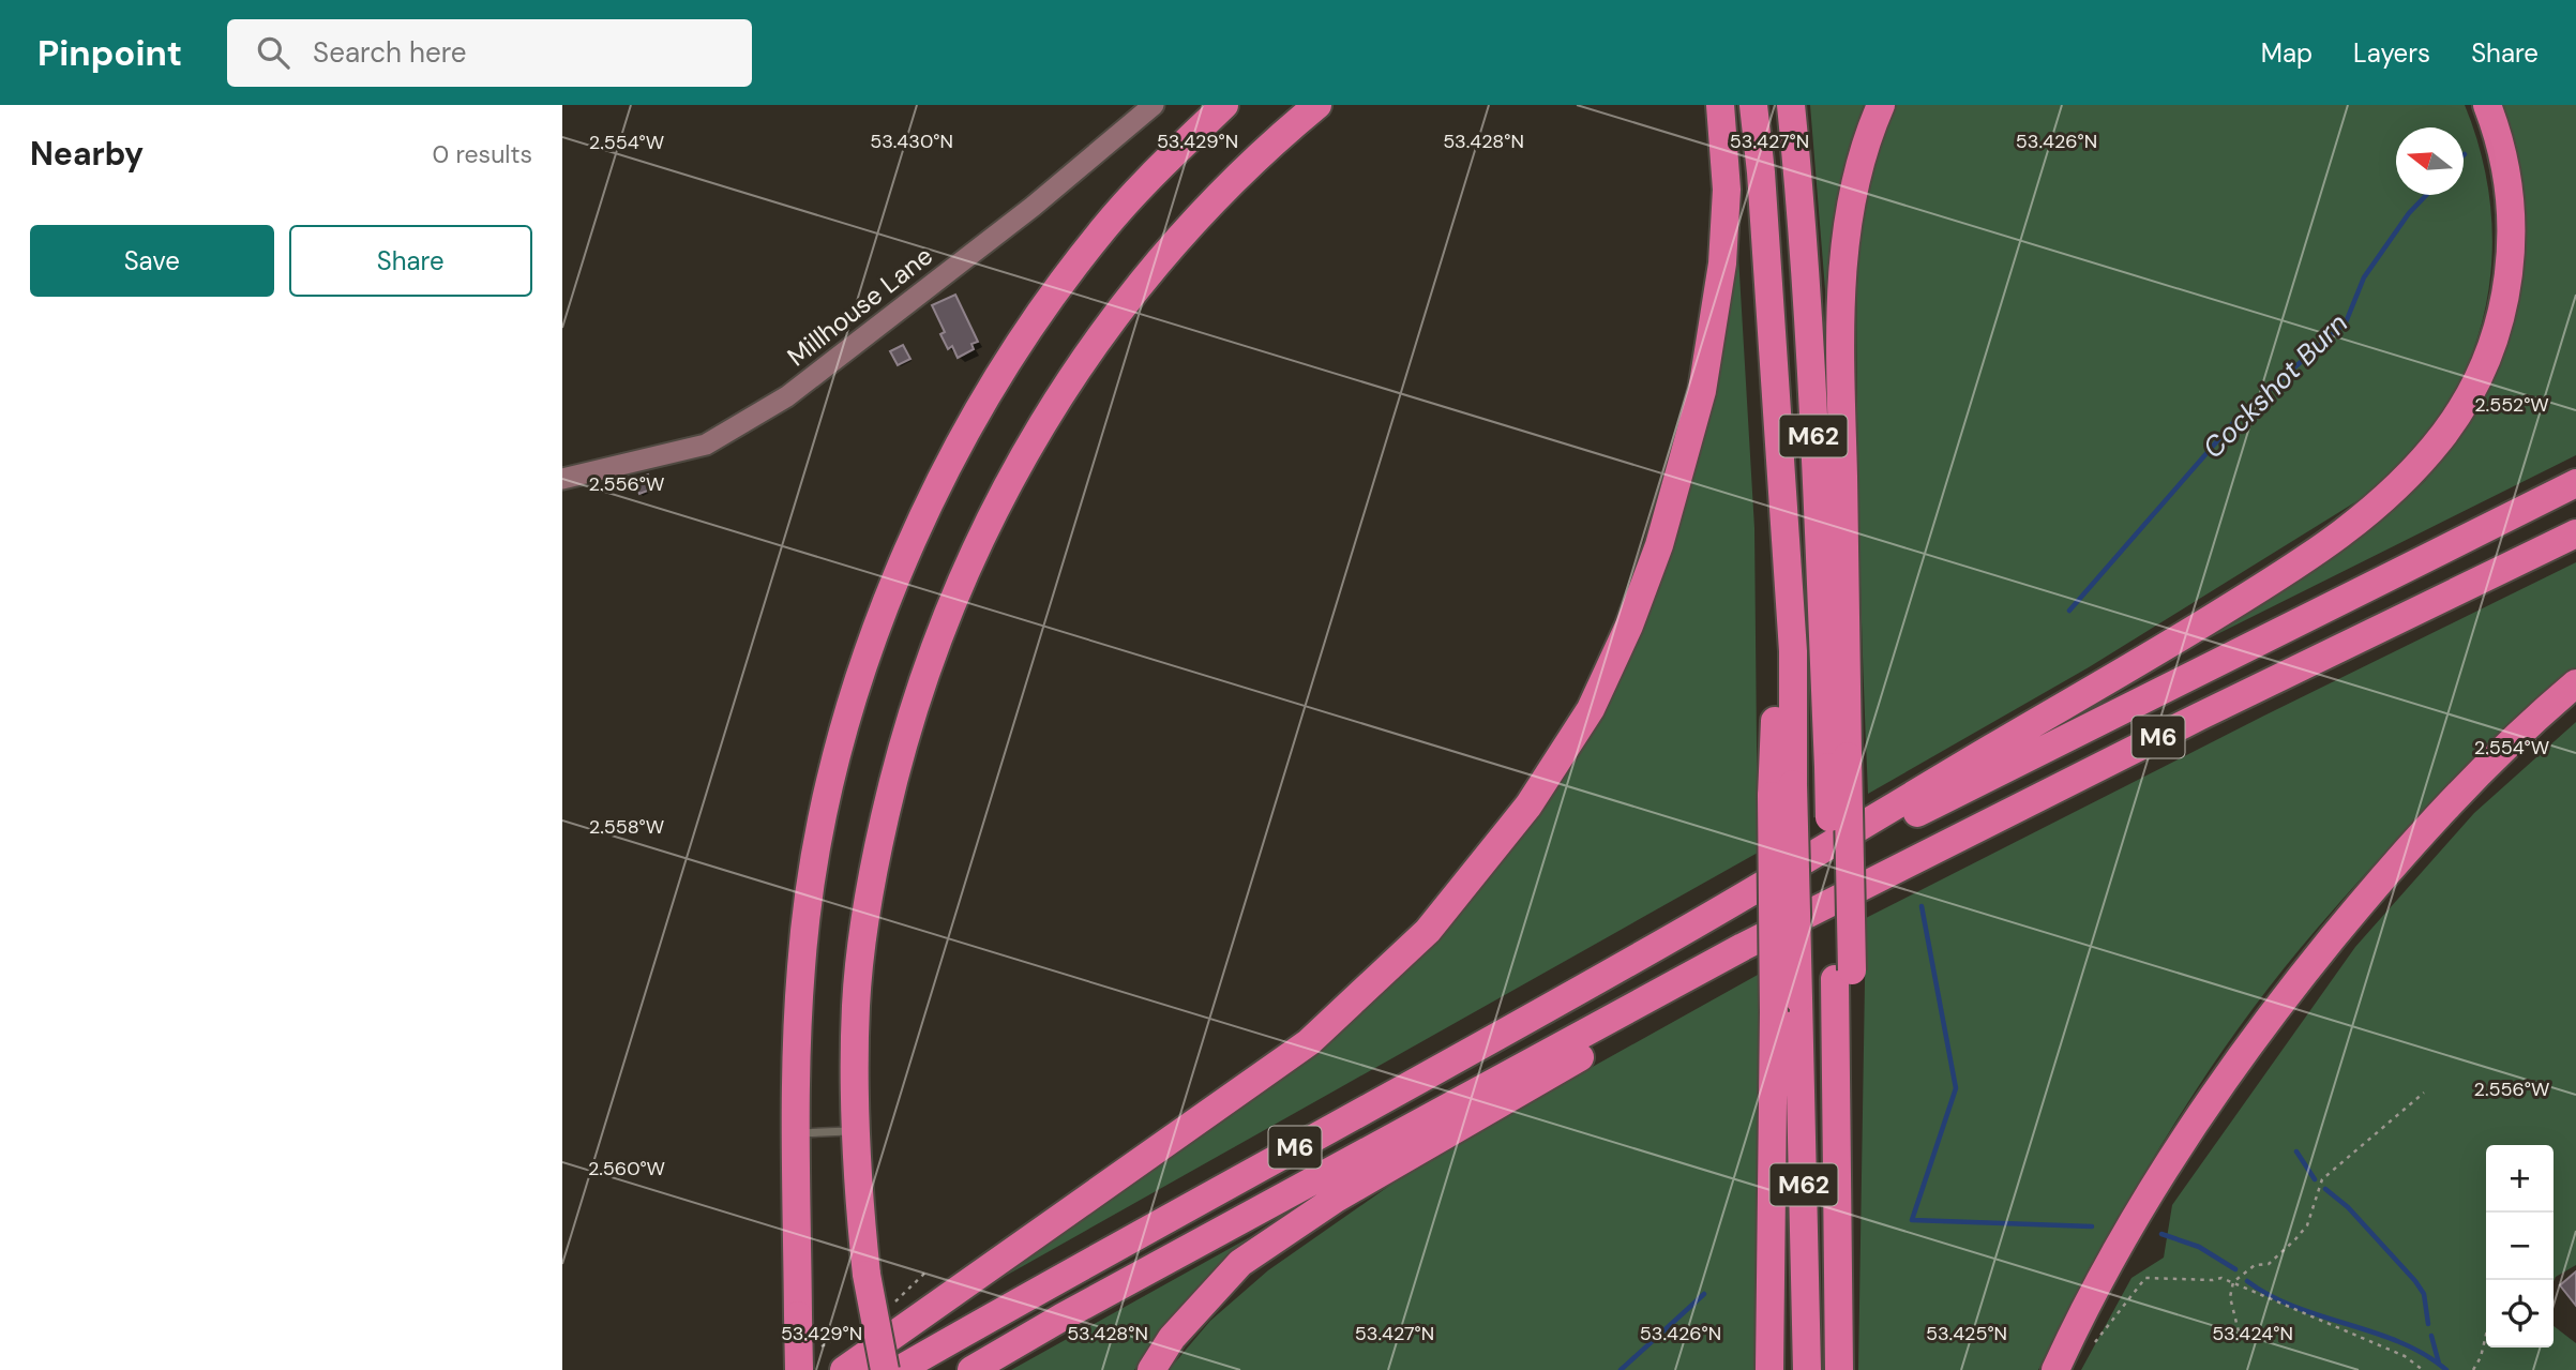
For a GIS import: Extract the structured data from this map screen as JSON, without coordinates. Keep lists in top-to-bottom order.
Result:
{
  "streets": {
    "highway": ["M62", "M6"],
    "street": ["Millhouse Lane"]
  },
  "water": ["Cockshot Burn"],
  "north": "left",
  "page": {
    "header": "Pinpoint",
    "search": "Search here",
    "nav": ["Map", "Layers", "Share"],
    "heading": ["Nearby", "0 results"],
    "buttons": ["Save", "Share"],
    "map_buttons": ["+", "−"]
  },
  "coordinates": [
    "53.430°N",
    "53.429°N",
    "53.428°N",
    "53.427°N",
    "53.426°N",
    "2.554°W",
    "2.552°W",
    "2.556°W",
    "2.558°W",
    "2.560°W",
    "53.425°N",
    "53.424°N"
  ]
}
